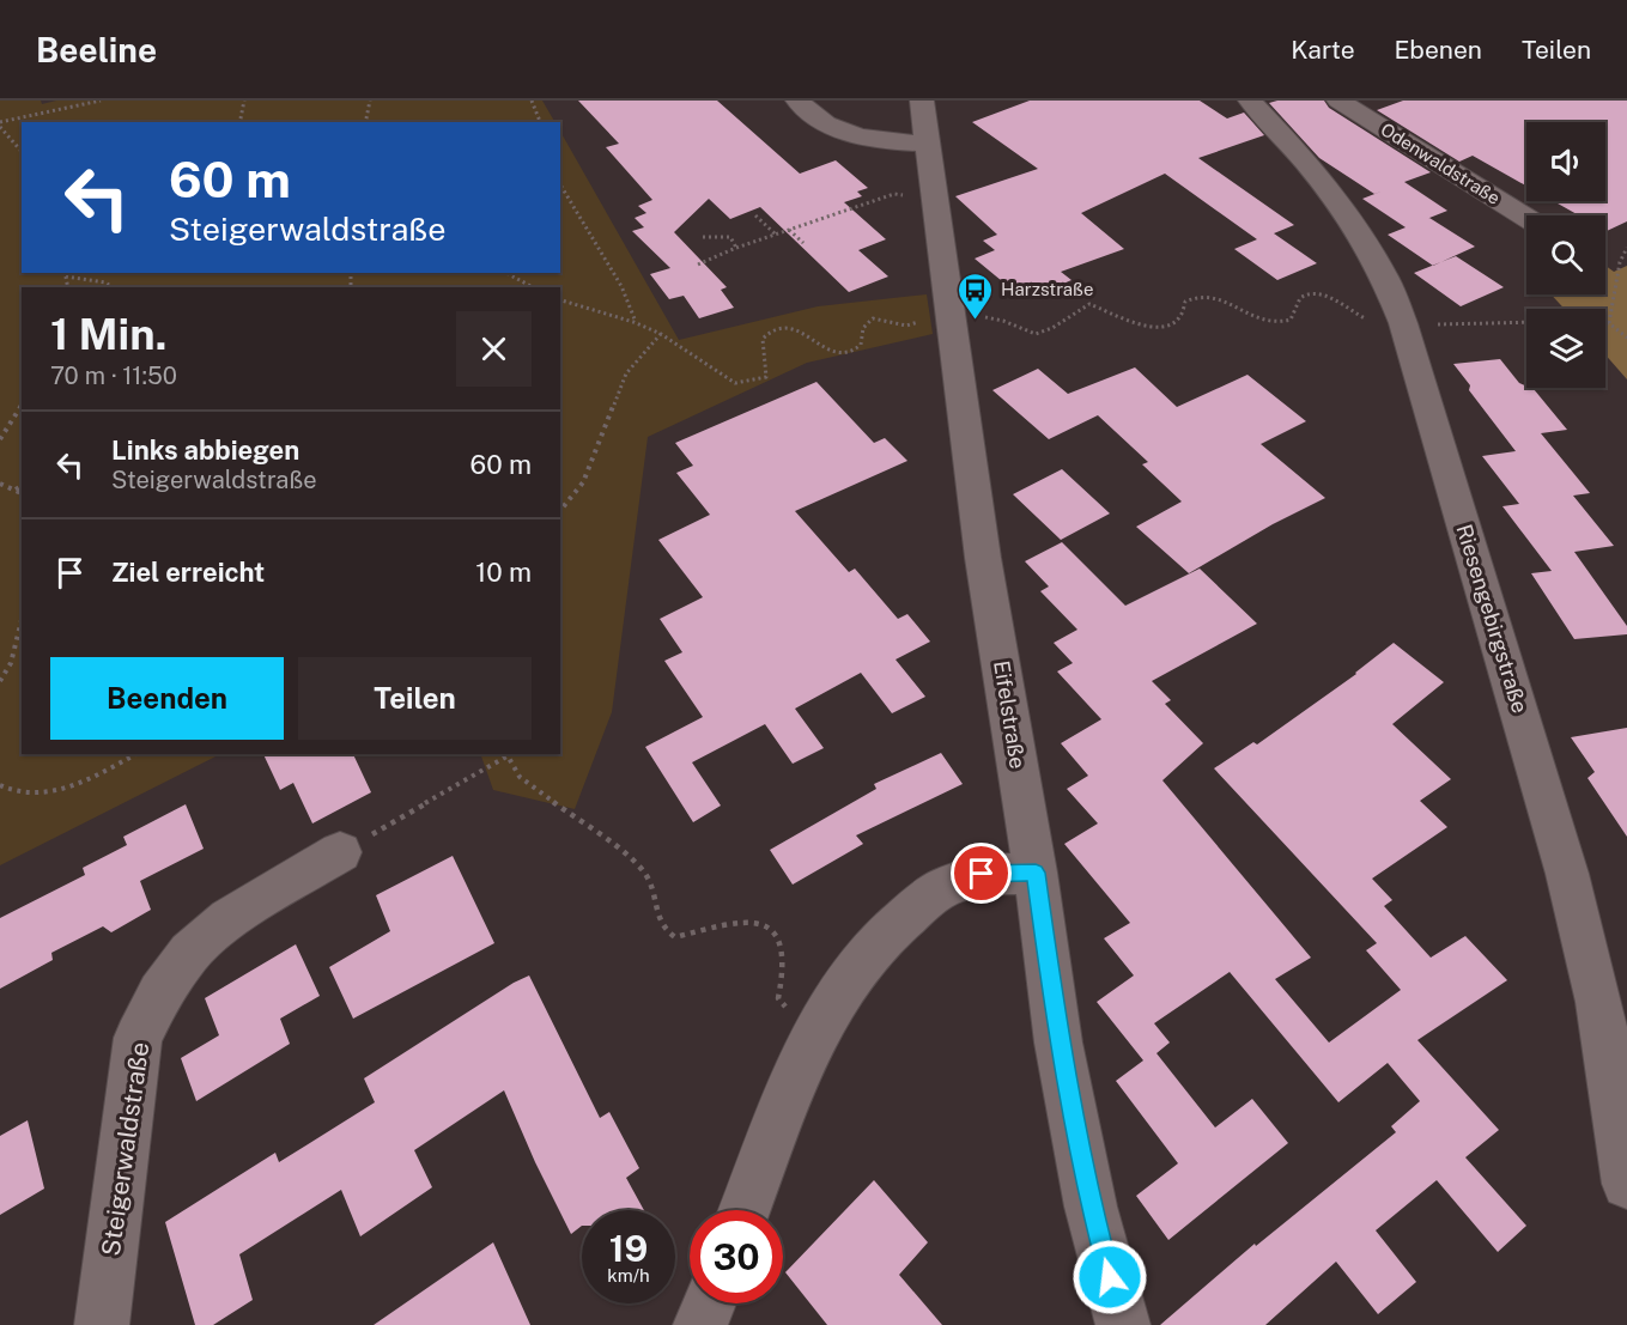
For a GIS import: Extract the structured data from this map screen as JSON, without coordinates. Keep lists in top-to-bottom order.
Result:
{
  "streets": {
    "street": [
      "Odenwaldstraße",
      "Riesengebirgstraße",
      "Eifelstraße",
      "Steigerwaldstraße"
    ]
  },
  "places": {
    "bus stop": ["Harzstraße"]
  },
  "page": {
    "header": "Beeline",
    "nav": ["Karte", "Ebenen", "Teilen"],
    "turn": ["60 m", "Steigerwaldstraße"],
    "heading": ["1 Min.", "70 m · 11:50"],
    "list": [
      {
        "name": "Links abbiegen",
        "note": "Steigerwaldstraße",
        "value": "60 m"
      },
      {
        "name": "Ziel erreicht",
        "value": "10 m"
      }
    ],
    "buttons": ["Beenden", "Teilen"],
    "speed": "19 km/h",
    "limit": "30"
  }
}
